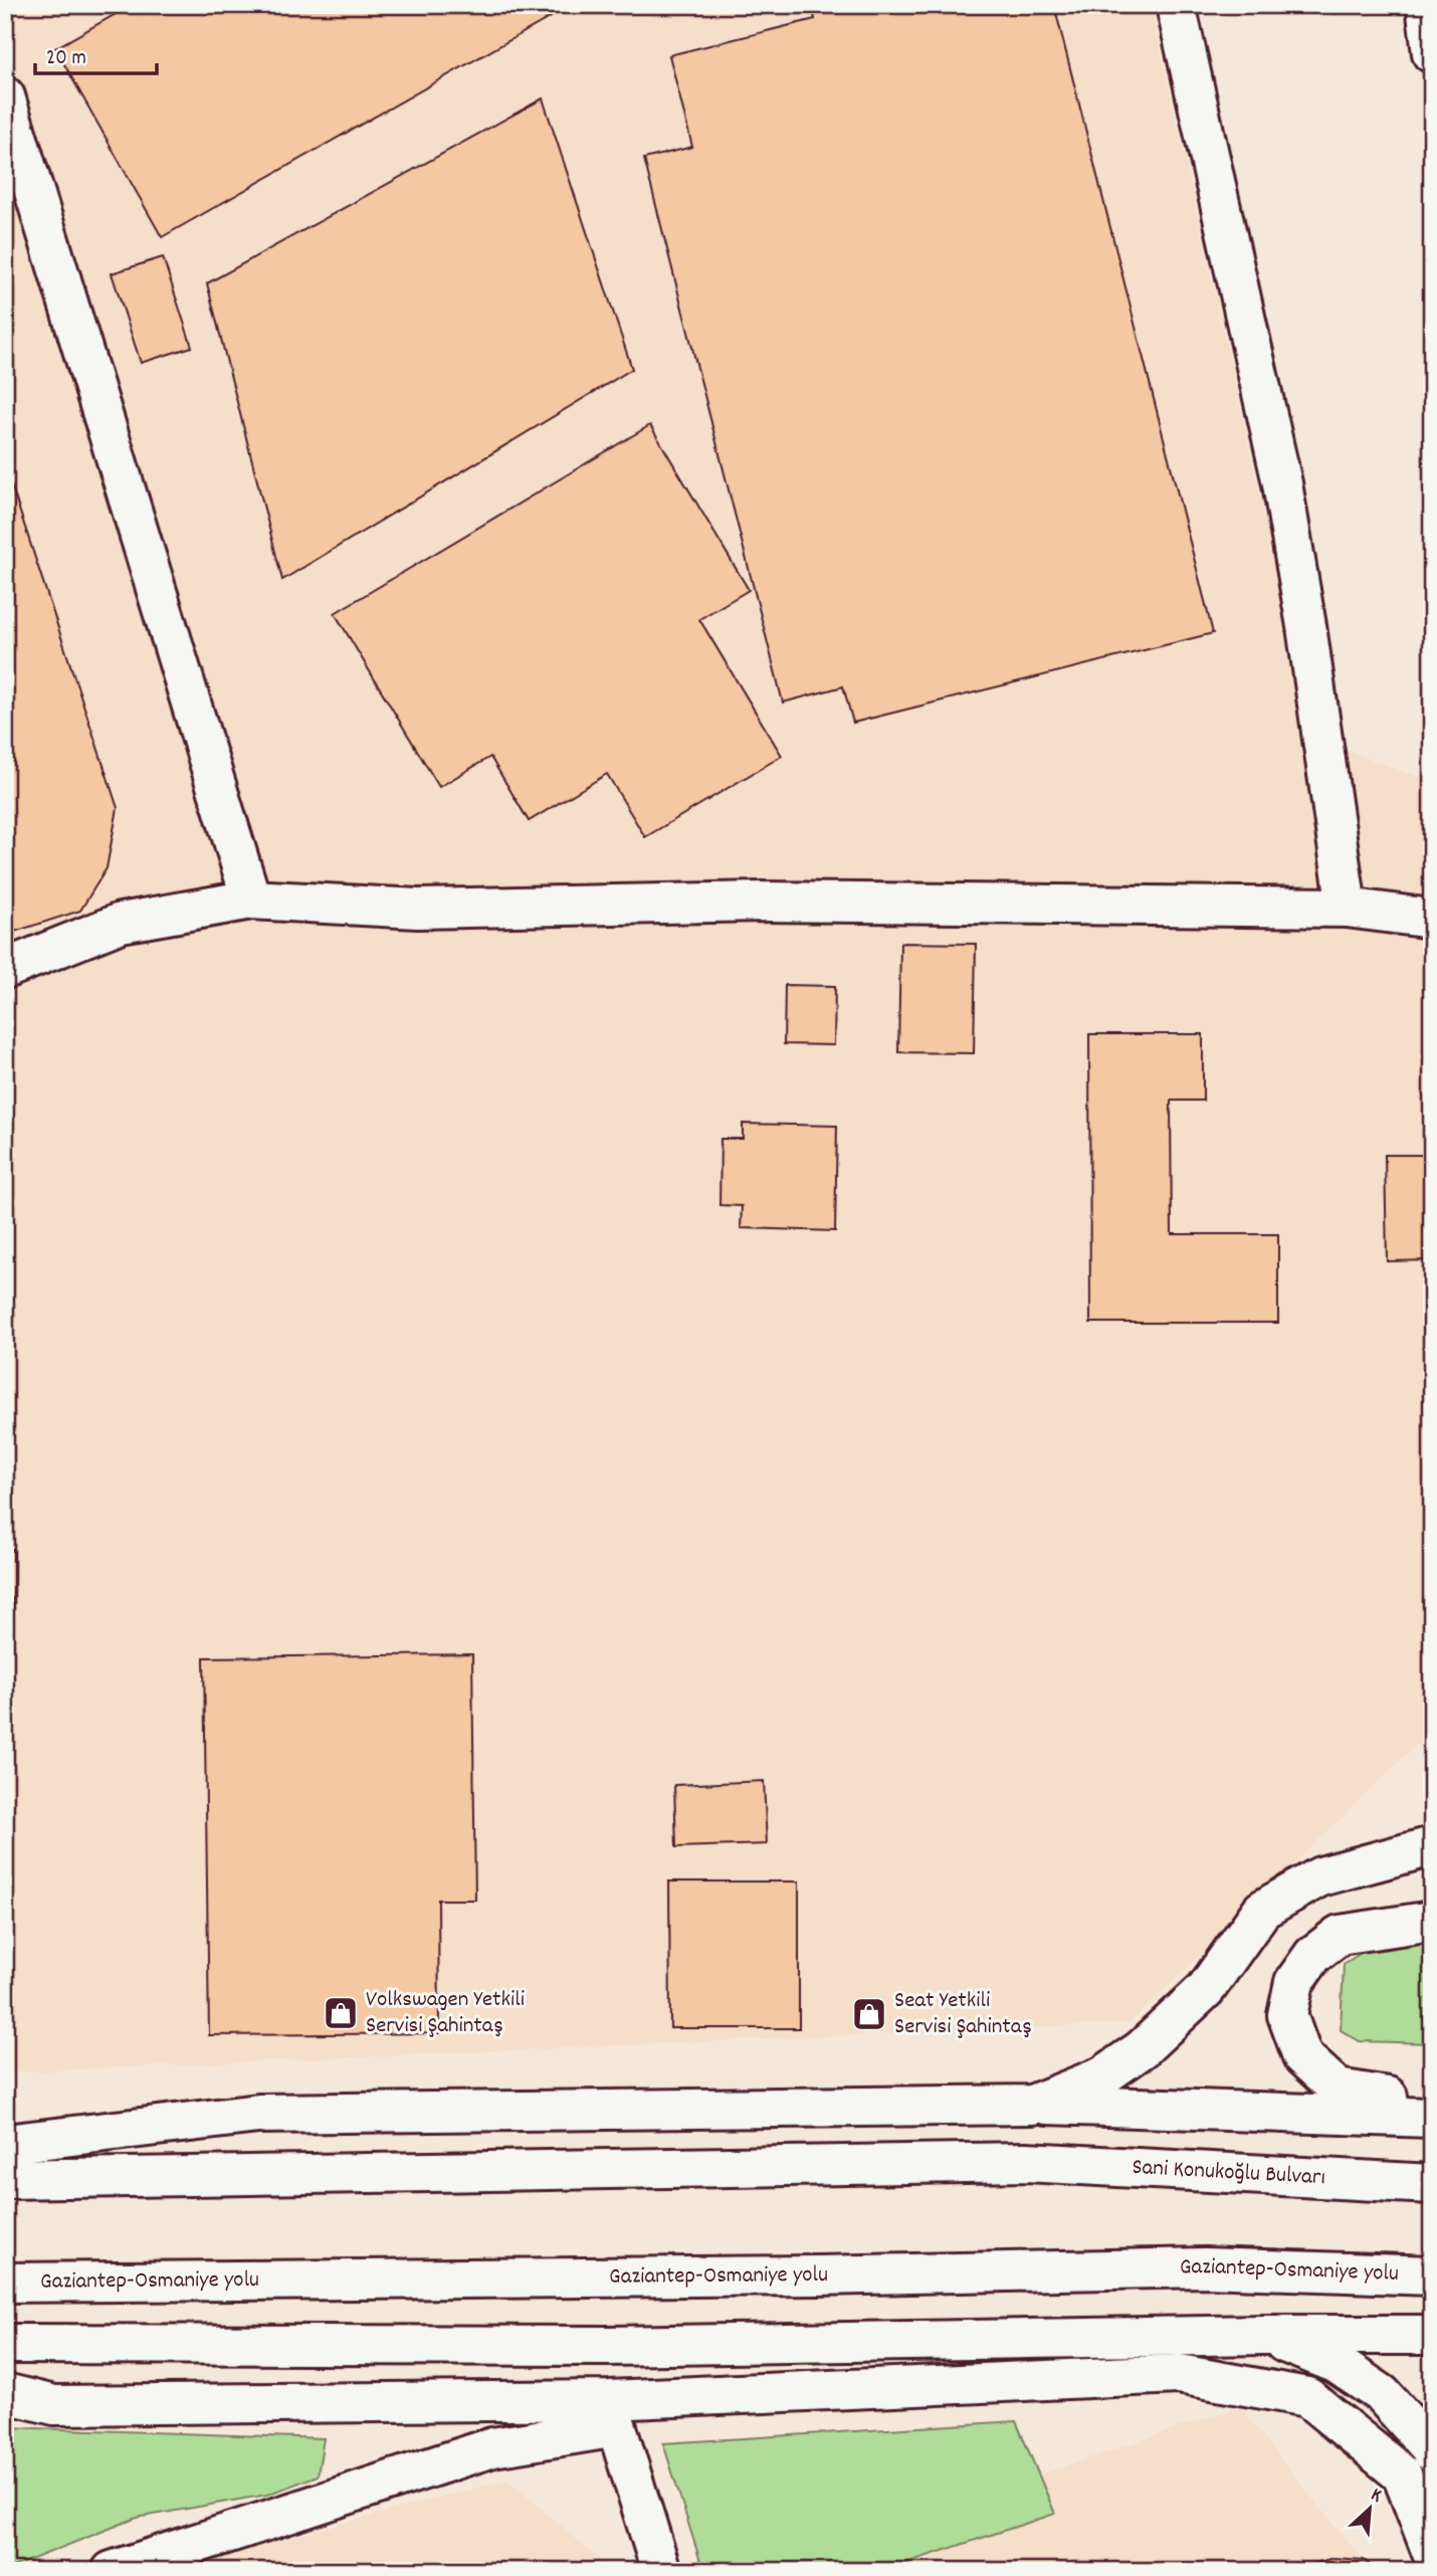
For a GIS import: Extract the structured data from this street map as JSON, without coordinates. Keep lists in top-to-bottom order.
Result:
{
  "streets": {
    "main road": ["Sani Konukoğlu Bulvarı", "Gaziantep-Osmaniye yolu"]
  },
  "places": {
    "shop": ["Volkswagen Yetkili Servisi Şahintaş", "Seat Yetkili Servisi Şahintaş"]
  },
  "scale_bar": "20 m",
  "north": "top right"
}
